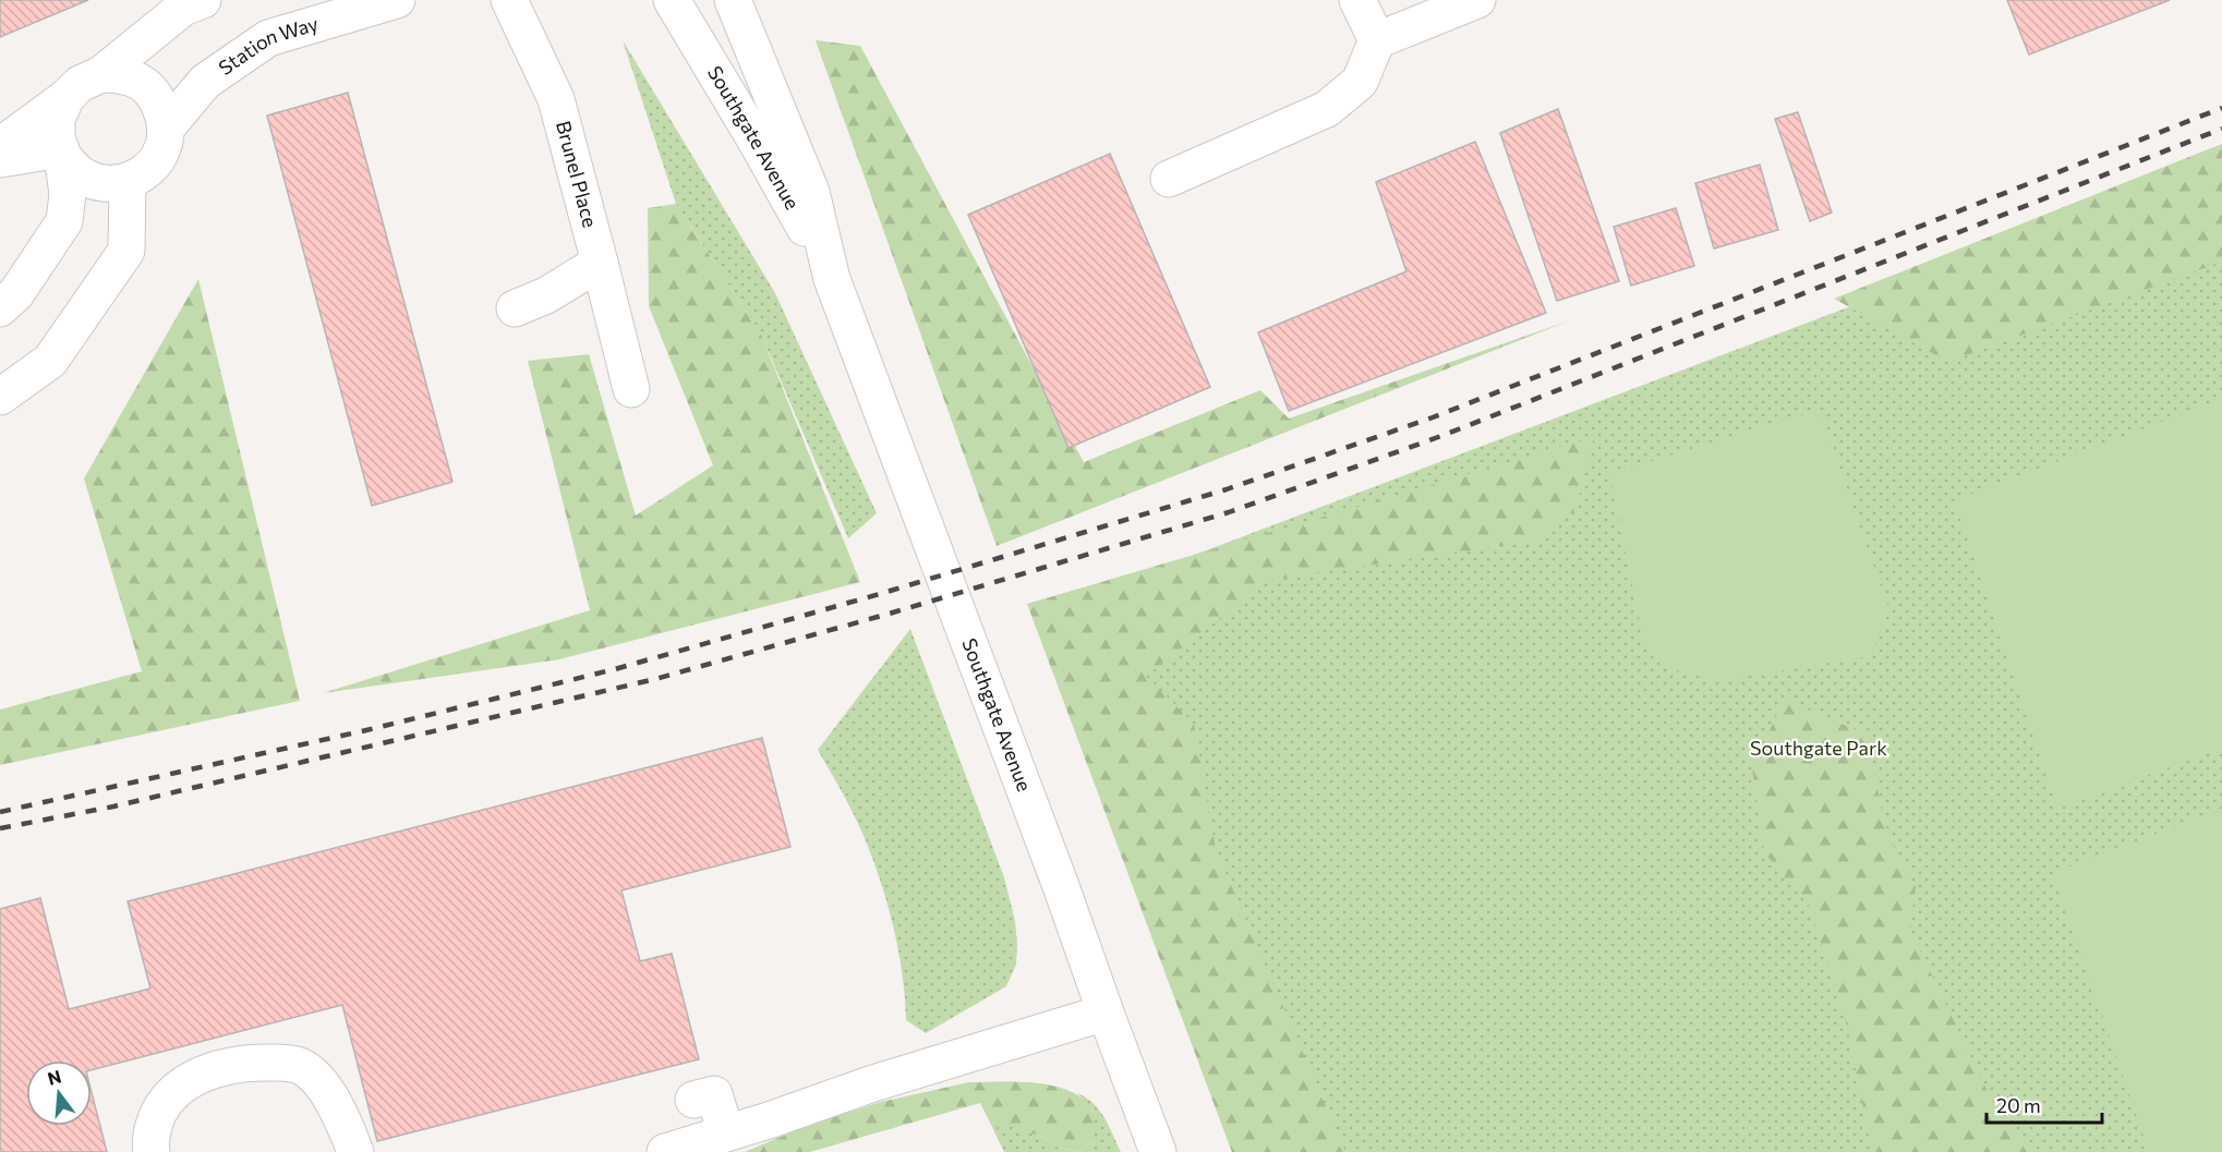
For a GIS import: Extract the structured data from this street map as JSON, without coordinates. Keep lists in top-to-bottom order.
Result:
{
  "streets": {
    "main road": ["Station Way", "Southgate Avenue", "Brunel Place"]
  },
  "parks": ["Southgate Park"],
  "scale_bar": "20 m",
  "north": "top"
}
